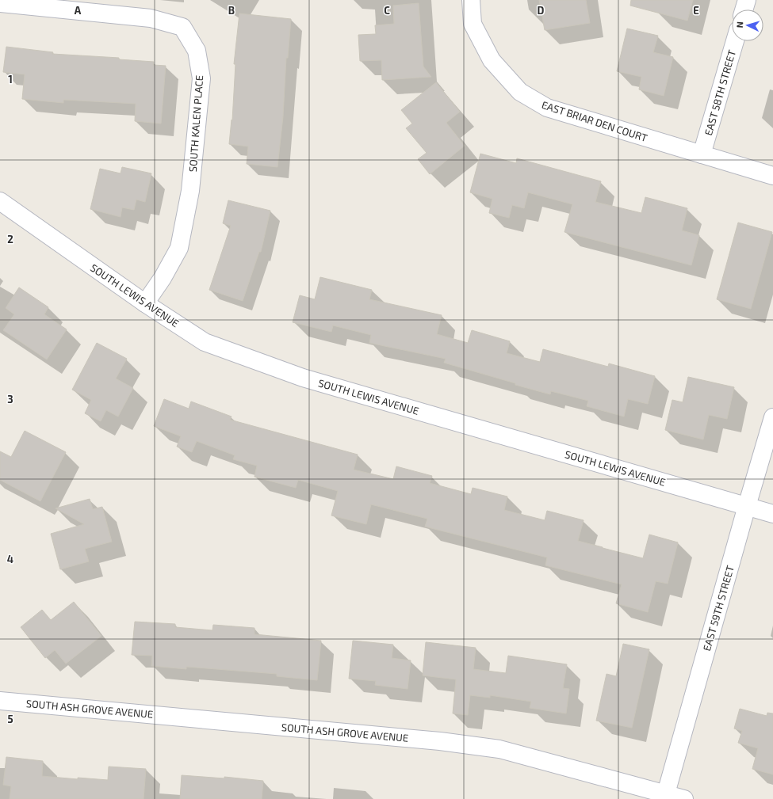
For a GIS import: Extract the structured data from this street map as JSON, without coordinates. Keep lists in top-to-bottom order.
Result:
{
  "streets": {
    "street": [
      "EAST 58TH STREET",
      "EAST BRIAR DEN COURT",
      "SOUTH KALEN PLACE",
      "SOUTH LEWIS AVENUE",
      "EAST 59TH STREET",
      "SOUTH ASH GROVE AVENUE"
    ]
  },
  "crossings": [
    ["EAST 58TH STREET", "EAST BRIAR DEN COURT"],
    ["SOUTH KALEN PLACE", "SOUTH LEWIS AVENUE"],
    ["SOUTH LEWIS AVENUE", "EAST 59TH STREET"],
    ["EAST 59TH STREET", "SOUTH ASH GROVE AVENUE"]
  ],
  "north": "left",
  "grid": {
    "columns": [
      "A",
      "B",
      "C",
      "D",
      "E"
    ],
    "rows": [
      "1",
      "2",
      "3",
      "4",
      "5"
    ]
  }
}
